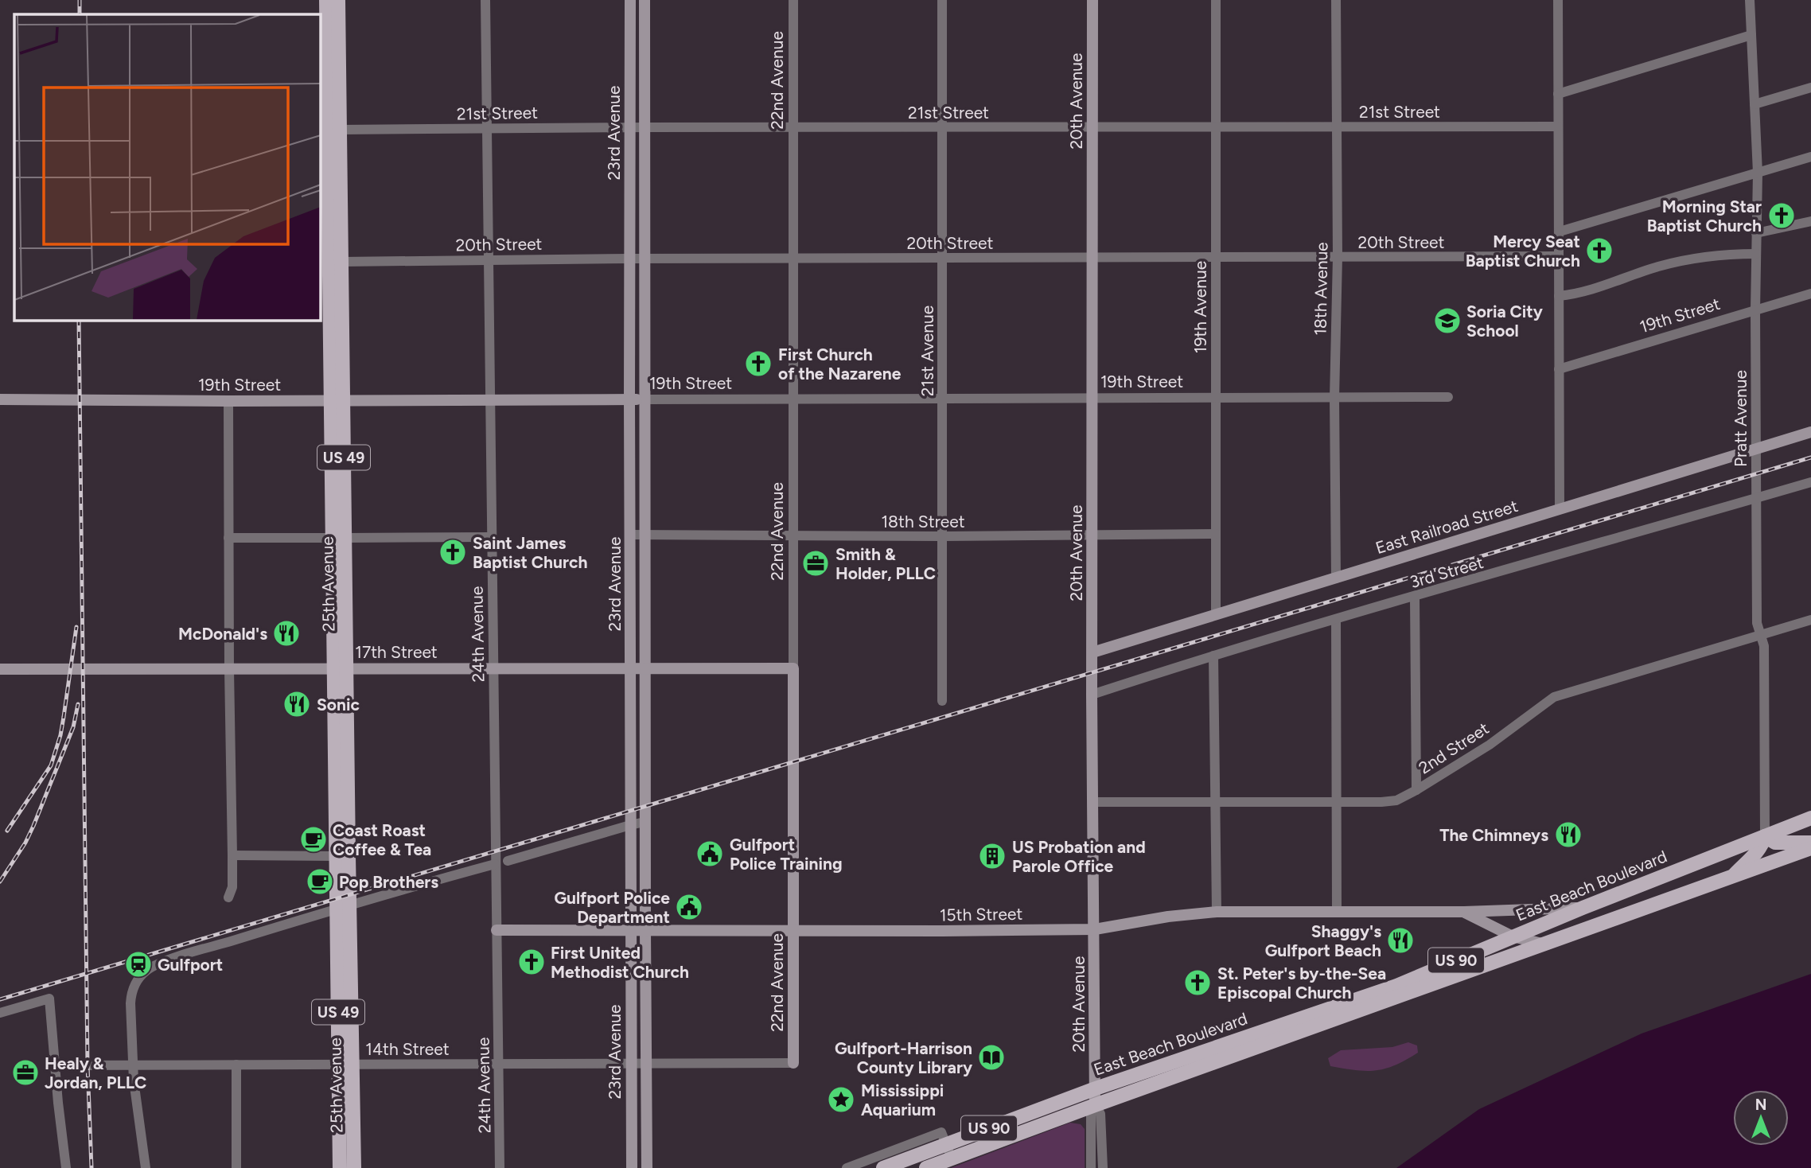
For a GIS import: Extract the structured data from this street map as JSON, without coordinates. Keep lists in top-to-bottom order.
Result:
{
  "streets": {
    "main road": [
      "US 49",
      "25th Avenue",
      "East Beach Boulevard",
      "US 90"
    ],
    "street": [
      "22nd Avenue",
      "20th Avenue",
      "21st Street",
      "23rd Avenue",
      "20th Street",
      "18th Avenue",
      "19th Avenue",
      "19th Street",
      "21st Avenue",
      "Pratt Avenue",
      "18th Street",
      "East Railroad Street",
      "3rd Street",
      "24th Avenue",
      "17th Street",
      "2nd Street",
      "15th Street",
      "14th Street"
    ]
  },
  "crossings": [
    ["22nd Avenue", "21st Street"],
    ["22nd Avenue", "20th Street"],
    ["22nd Avenue", "19th Street"],
    ["22nd Avenue", "18th Street"],
    ["22nd Avenue", "17th Street"],
    ["22nd Avenue", "15th Street"],
    ["22nd Avenue", "14th Street"],
    ["20th Avenue", "21st Street"],
    ["20th Avenue", "20th Street"],
    ["20th Avenue", "19th Street"],
    ["20th Avenue", "18th Street"],
    ["20th Avenue", "East Railroad Street"],
    ["20th Avenue", "3rd Street"],
    ["20th Avenue", "2nd Street"],
    ["20th Avenue", "East Beach Boulevard"],
    ["20th Avenue", "15th Street"],
    ["21st Street", "23rd Avenue"],
    ["21st Street", "18th Avenue"],
    ["21st Street", "19th Avenue"],
    ["21st Street", "21st Avenue"],
    ["21st Street", "25th Avenue"],
    ["21st Street", "24th Avenue"],
    ["23rd Avenue", "20th Street"],
    ["23rd Avenue", "19th Street"],
    ["23rd Avenue", "18th Street"],
    ["23rd Avenue", "17th Street"],
    ["23rd Avenue", "15th Street"],
    ["23rd Avenue", "14th Street"],
    ["20th Street", "18th Avenue"],
    ["20th Street", "19th Avenue"],
    ["20th Street", "21st Avenue"],
    ["20th Street", "25th Avenue"],
    ["20th Street", "24th Avenue"],
    ["18th Avenue", "19th Street"],
    ["18th Avenue", "East Railroad Street"],
    ["19th Avenue", "19th Street"],
    ["19th Avenue", "18th Street"],
    ["19th Avenue", "East Railroad Street"],
    ["19th Street", "21st Avenue"],
    ["19th Street", "Pratt Avenue"],
    ["19th Street", "25th Avenue"],
    ["19th Street", "24th Avenue"],
    ["21st Avenue", "18th Street"],
    ["Pratt Avenue", "East Railroad Street"],
    ["Pratt Avenue", "3rd Street"],
    ["Pratt Avenue", "2nd Street"],
    ["Pratt Avenue", "East Beach Boulevard"],
    ["25th Avenue", "17th Street"],
    ["25th Avenue", "14th Street"],
    ["24th Avenue", "17th Street"],
    ["24th Avenue", "15th Street"],
    ["24th Avenue", "14th Street"],
    ["East Beach Boulevard", "15th Street"]
  ],
  "places": {
    "church": [
      "Morning Star Baptist Church",
      "Mercy Seat Baptist Church",
      "First Church of the Nazarene",
      "Saint James Baptist Church",
      "First United Methodist Church",
      "St. Peter's by-the-Sea Episcopal Church"
    ],
    "school or university": ["Soria City School"],
    "office": ["Smith & Holder, PLLC", "Healy & Jordan, PLLC"],
    "restaurant": [
      "McDonald's",
      "Sonic",
      "The Chimneys",
      "Shaggy's Gulfport Beach"
    ],
    "cafe": ["Coast Roast Coffee & Tea", "Pop Brothers"],
    "public building": ["Gulfport Police Training", "Gulfport Police Department"],
    "building": ["US Probation and Parole Office"],
    "station": ["Gulfport"],
    "library": ["Gulfport-Harrison County Library"],
    "place": ["Mississippi Aquarium"]
  },
  "north": "top"
}
